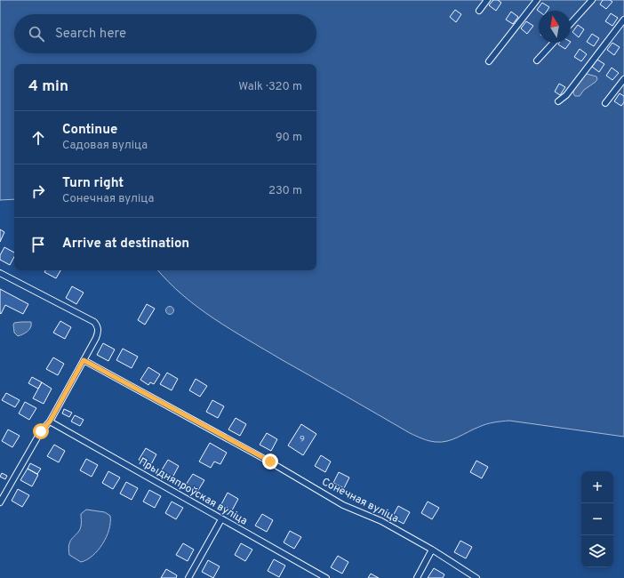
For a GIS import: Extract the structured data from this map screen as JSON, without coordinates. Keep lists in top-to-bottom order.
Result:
{
  "streets": {
    "street": ["Прыдняпроўская вуліца", "Сонечная вуліца"]
  },
  "house_numbers": ["9"],
  "north": "top",
  "page": {
    "search": "Search here",
    "heading": ["4 min", "Walk · 320 m"],
    "list": [
      ["Continue", "Садовая вуліца", "90 m"],
      ["Turn right", "Сонечная вуліца", "230 m"],
      "Arrive at destination"
    ],
    "map_buttons": ["+", "−"]
  }
}
